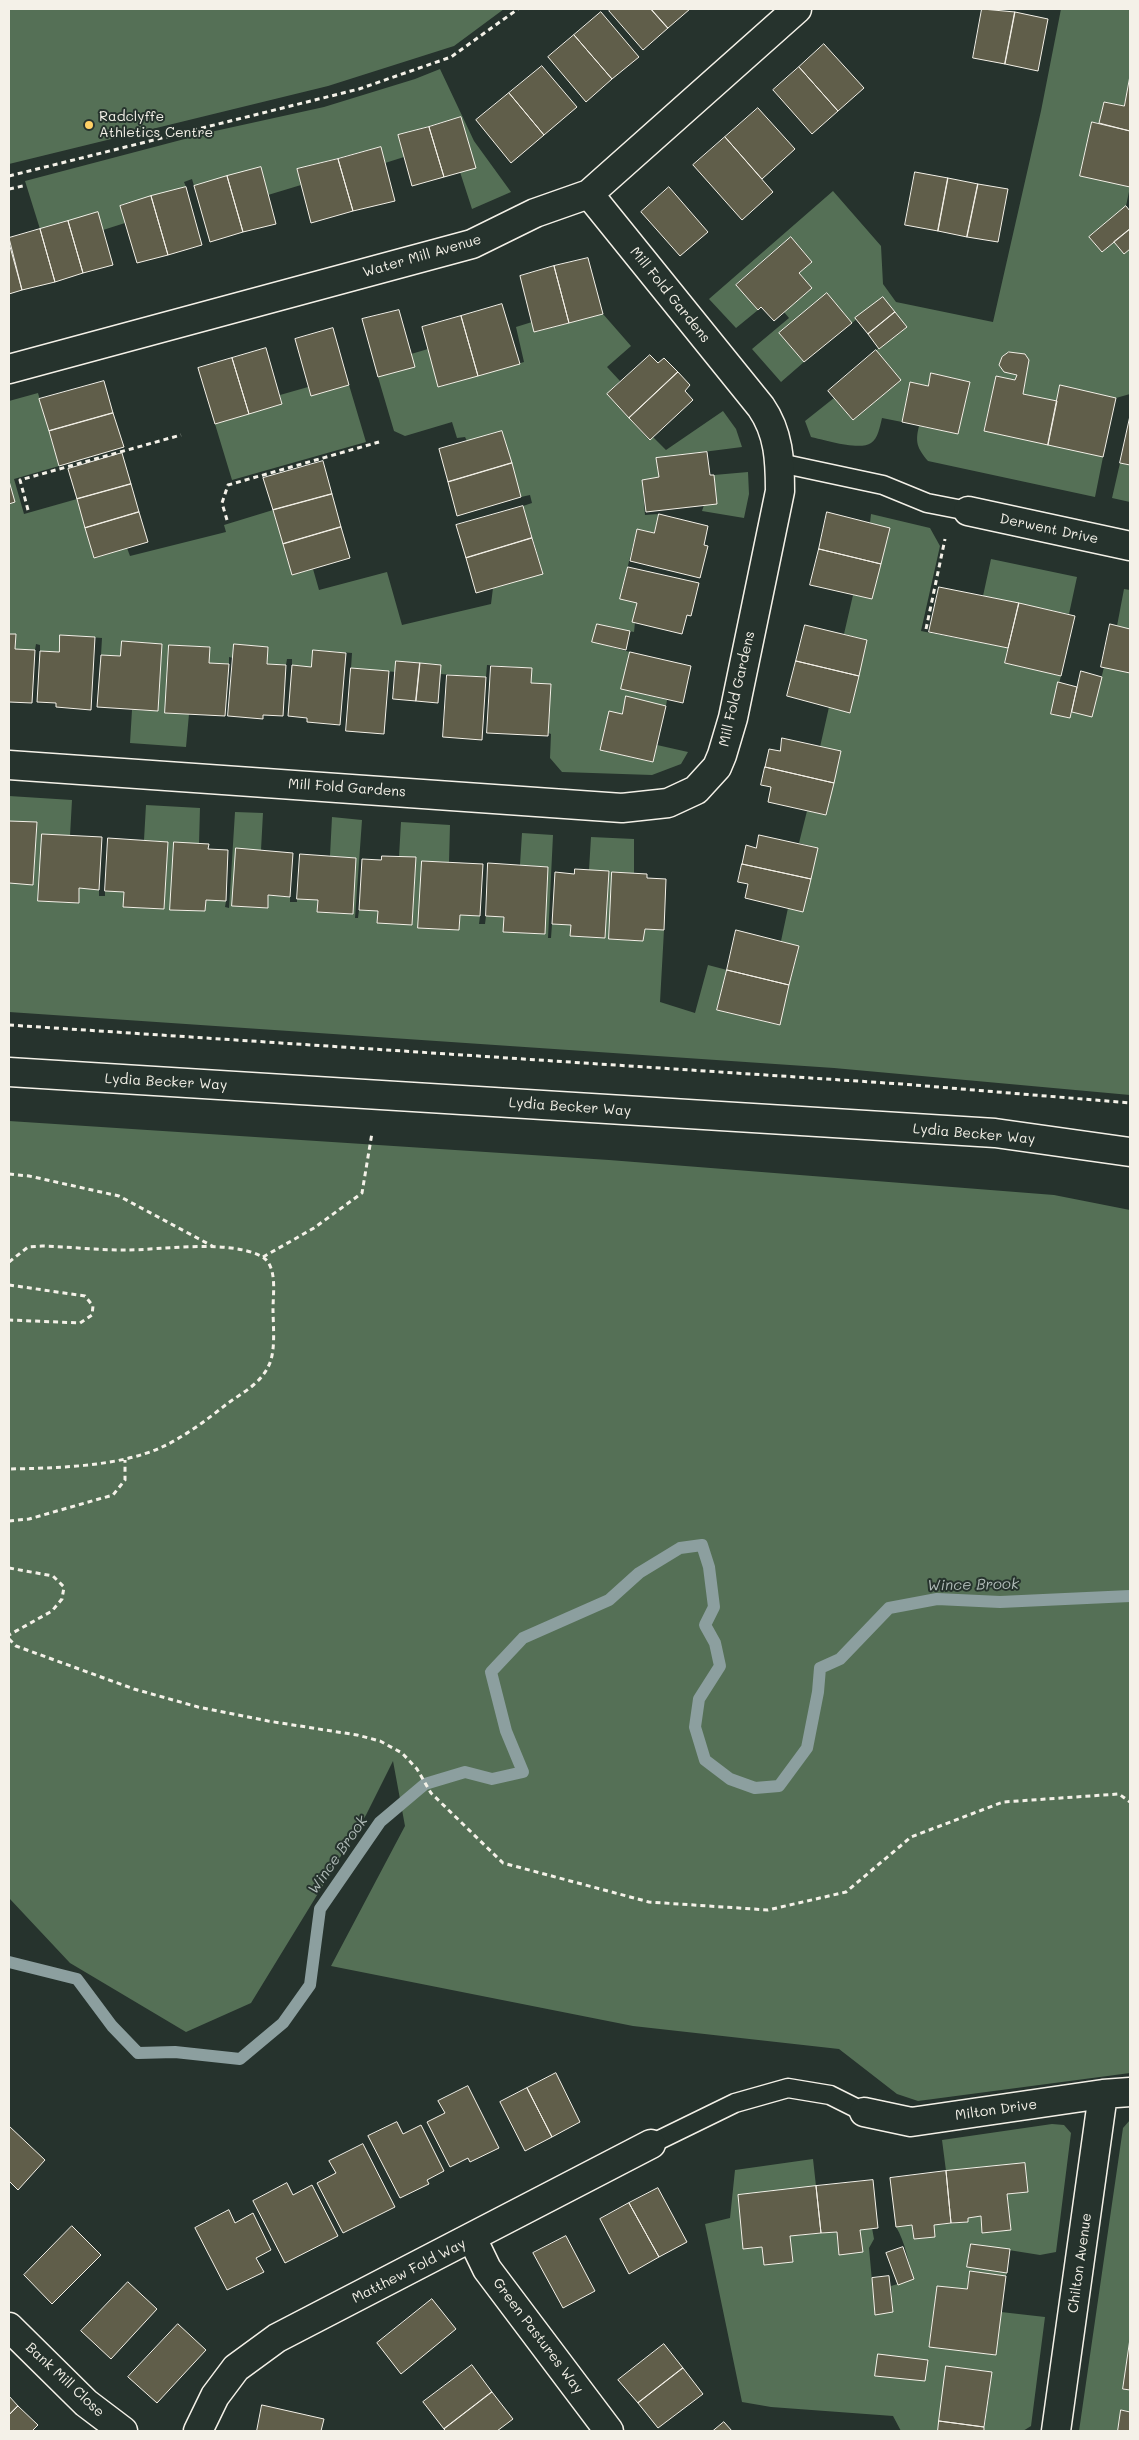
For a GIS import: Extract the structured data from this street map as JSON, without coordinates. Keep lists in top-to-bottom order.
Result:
{
  "streets": {
    "street": [
      "Water Mill Avenue",
      "Mill Fold Gardens",
      "Derwent Drive",
      "Lydia Becker Way",
      "Milton Drive",
      "Chilton Avenue",
      "Matthew Fold Way",
      "Green Pastures Way",
      "Bank Mill Close"
    ]
  },
  "crossings": [
    ["Water Mill Avenue", "Mill Fold Gardens"],
    ["Milton Drive", "Chilton Avenue"],
    ["Matthew Fold Way", "Green Pastures Way"]
  ],
  "water": ["Wince Brook"],
  "places": ["Radclyffe Athletics Centre"]
}
